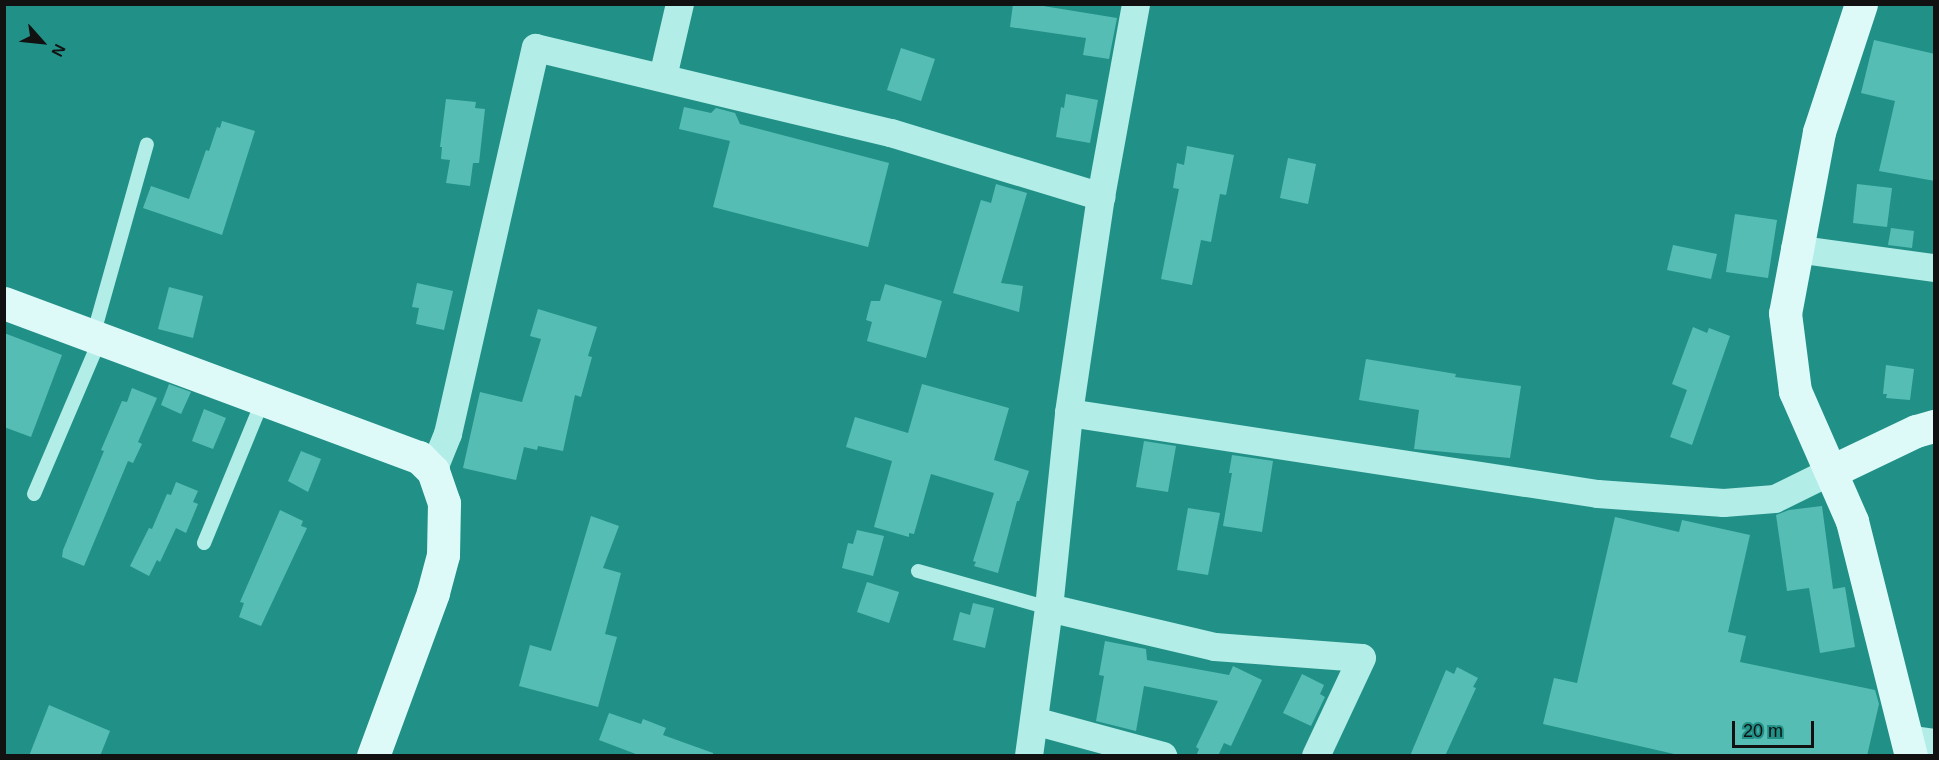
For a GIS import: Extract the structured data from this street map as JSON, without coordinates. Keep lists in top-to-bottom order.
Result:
{
  "scale_bar": "20 m",
  "north": "bottom right"
}
